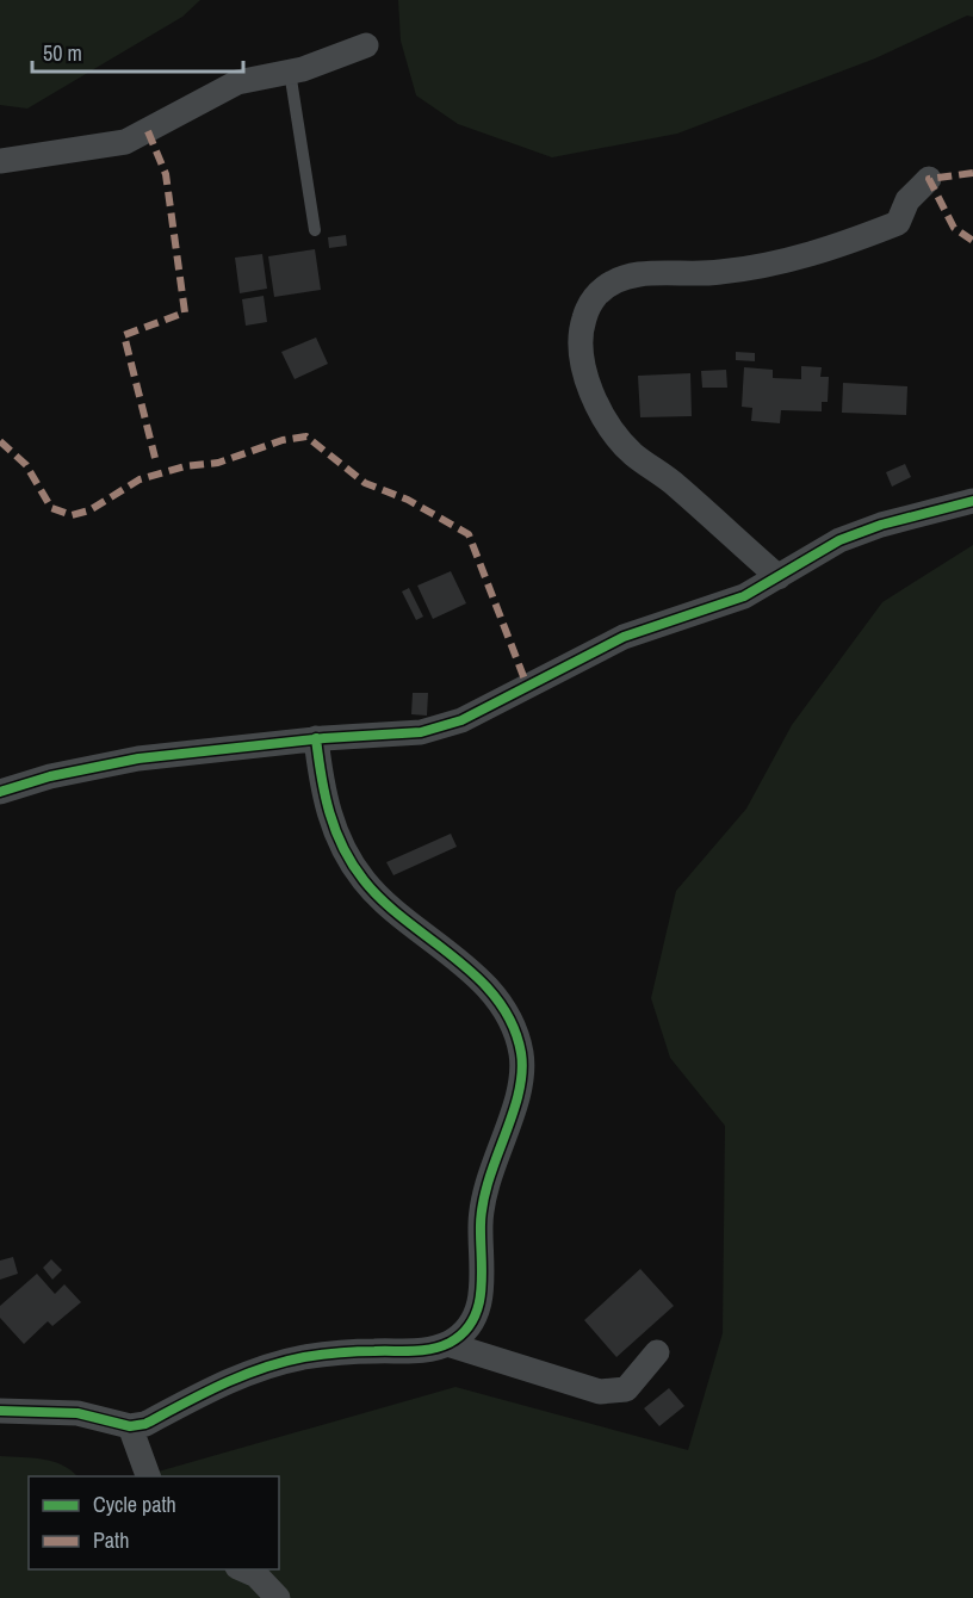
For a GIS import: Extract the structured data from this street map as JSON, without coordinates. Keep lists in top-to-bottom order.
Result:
{
  "legend": ["Cycle path", "Path"],
  "scale_bar": "50 m"
}
